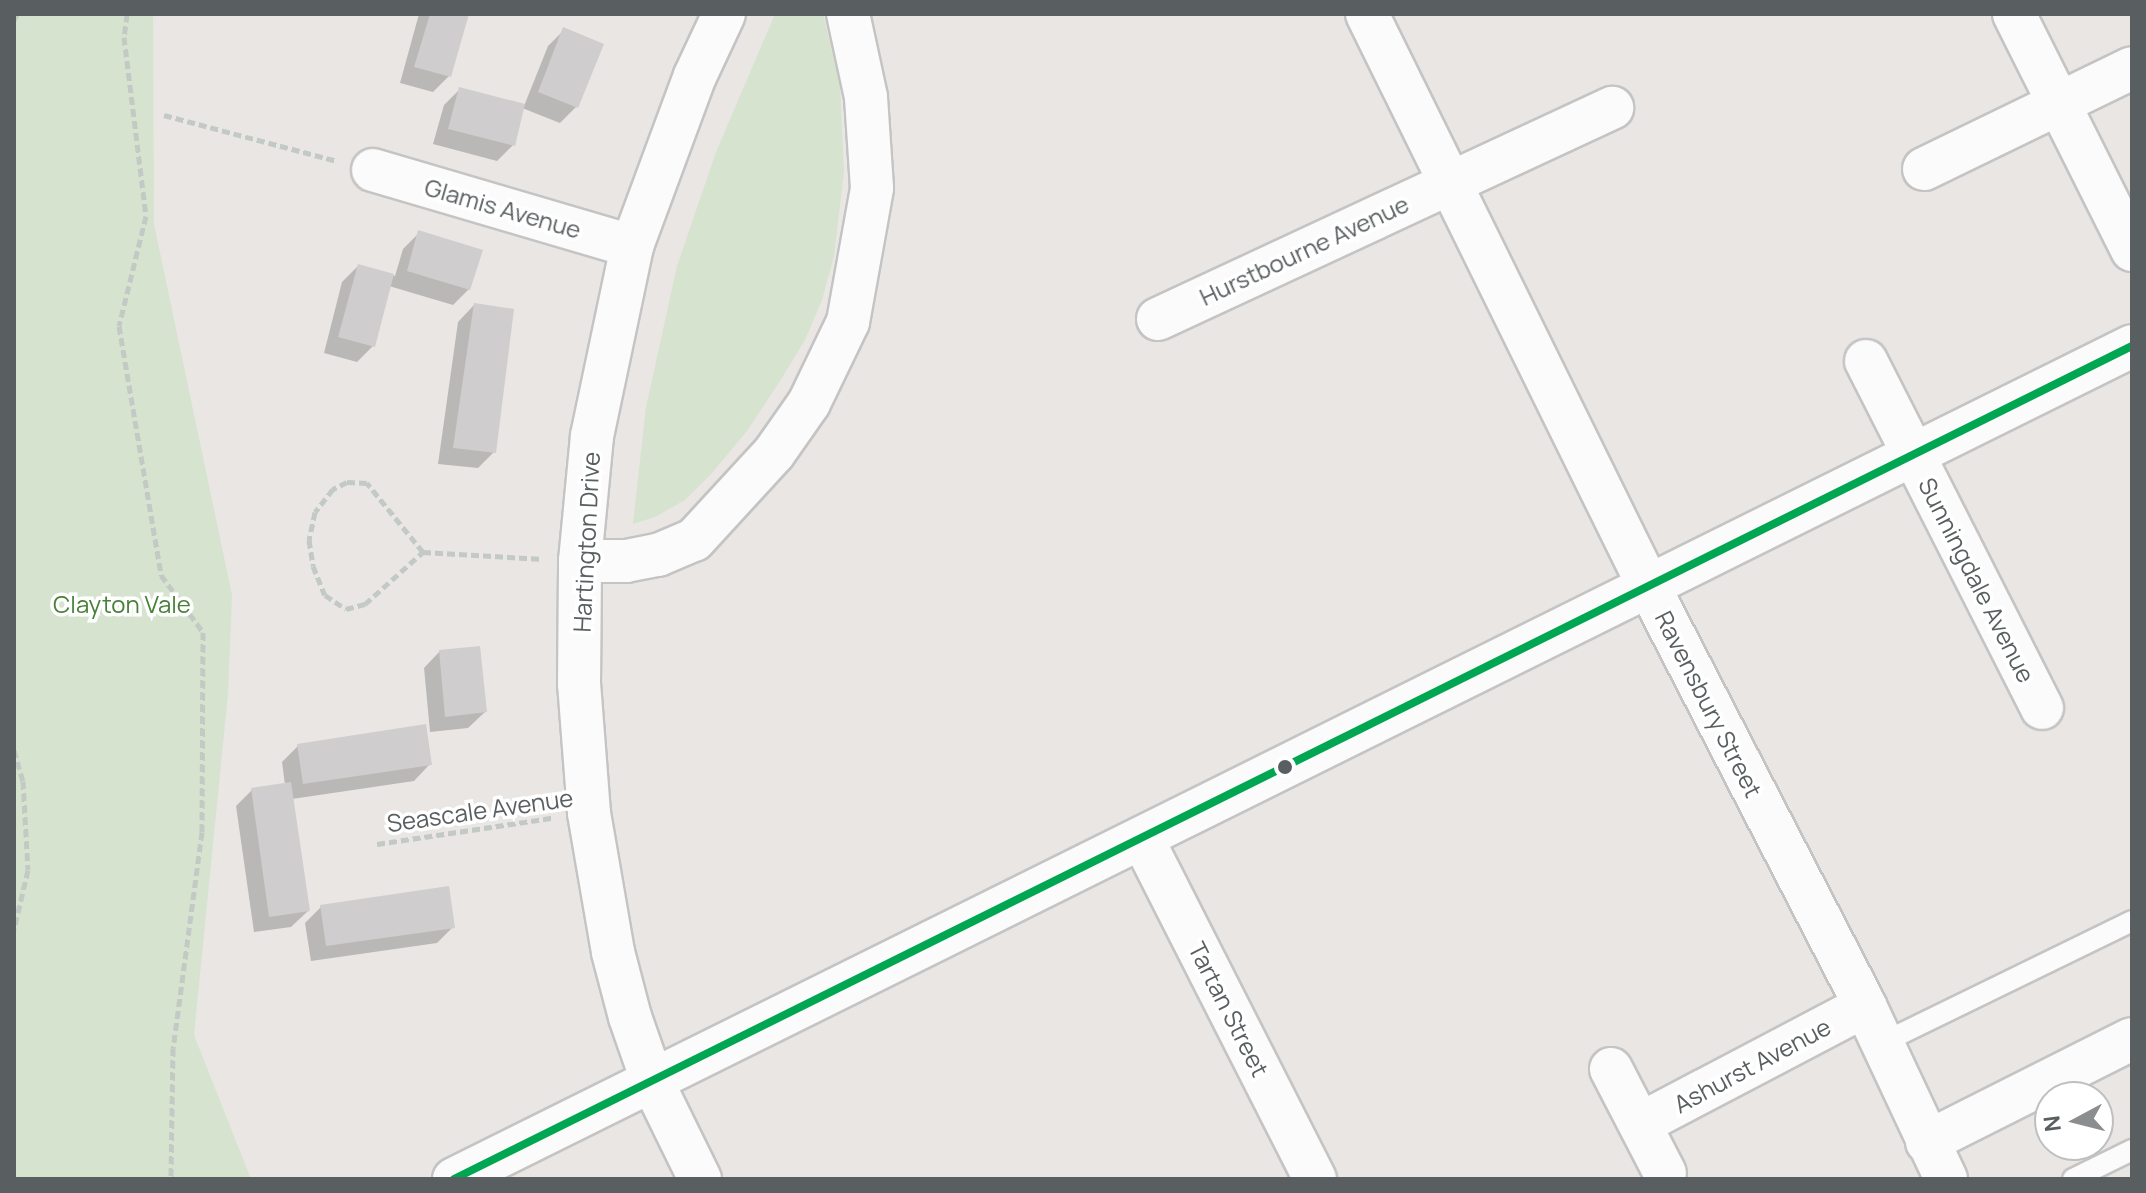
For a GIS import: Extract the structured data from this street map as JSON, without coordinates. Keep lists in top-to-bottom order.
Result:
{
  "streets": {
    "street": [
      "Glamis Avenue",
      "Hurstbourne Avenue",
      "Hartington Drive",
      "Sunningdale Avenue",
      "Ravensbury Street",
      "Tartan Street",
      "Ashurst Avenue"
    ],
    "path": ["Seascale Avenue"]
  },
  "crossings": [
    ["Glamis Avenue", "Hartington Drive"],
    ["Hurstbourne Avenue", "Ravensbury Street"],
    ["Hartington Drive", "Seascale Avenue"],
    ["Ravensbury Street", "Ashurst Avenue"]
  ],
  "parks": ["Clayton Vale"],
  "north": "left"
}
